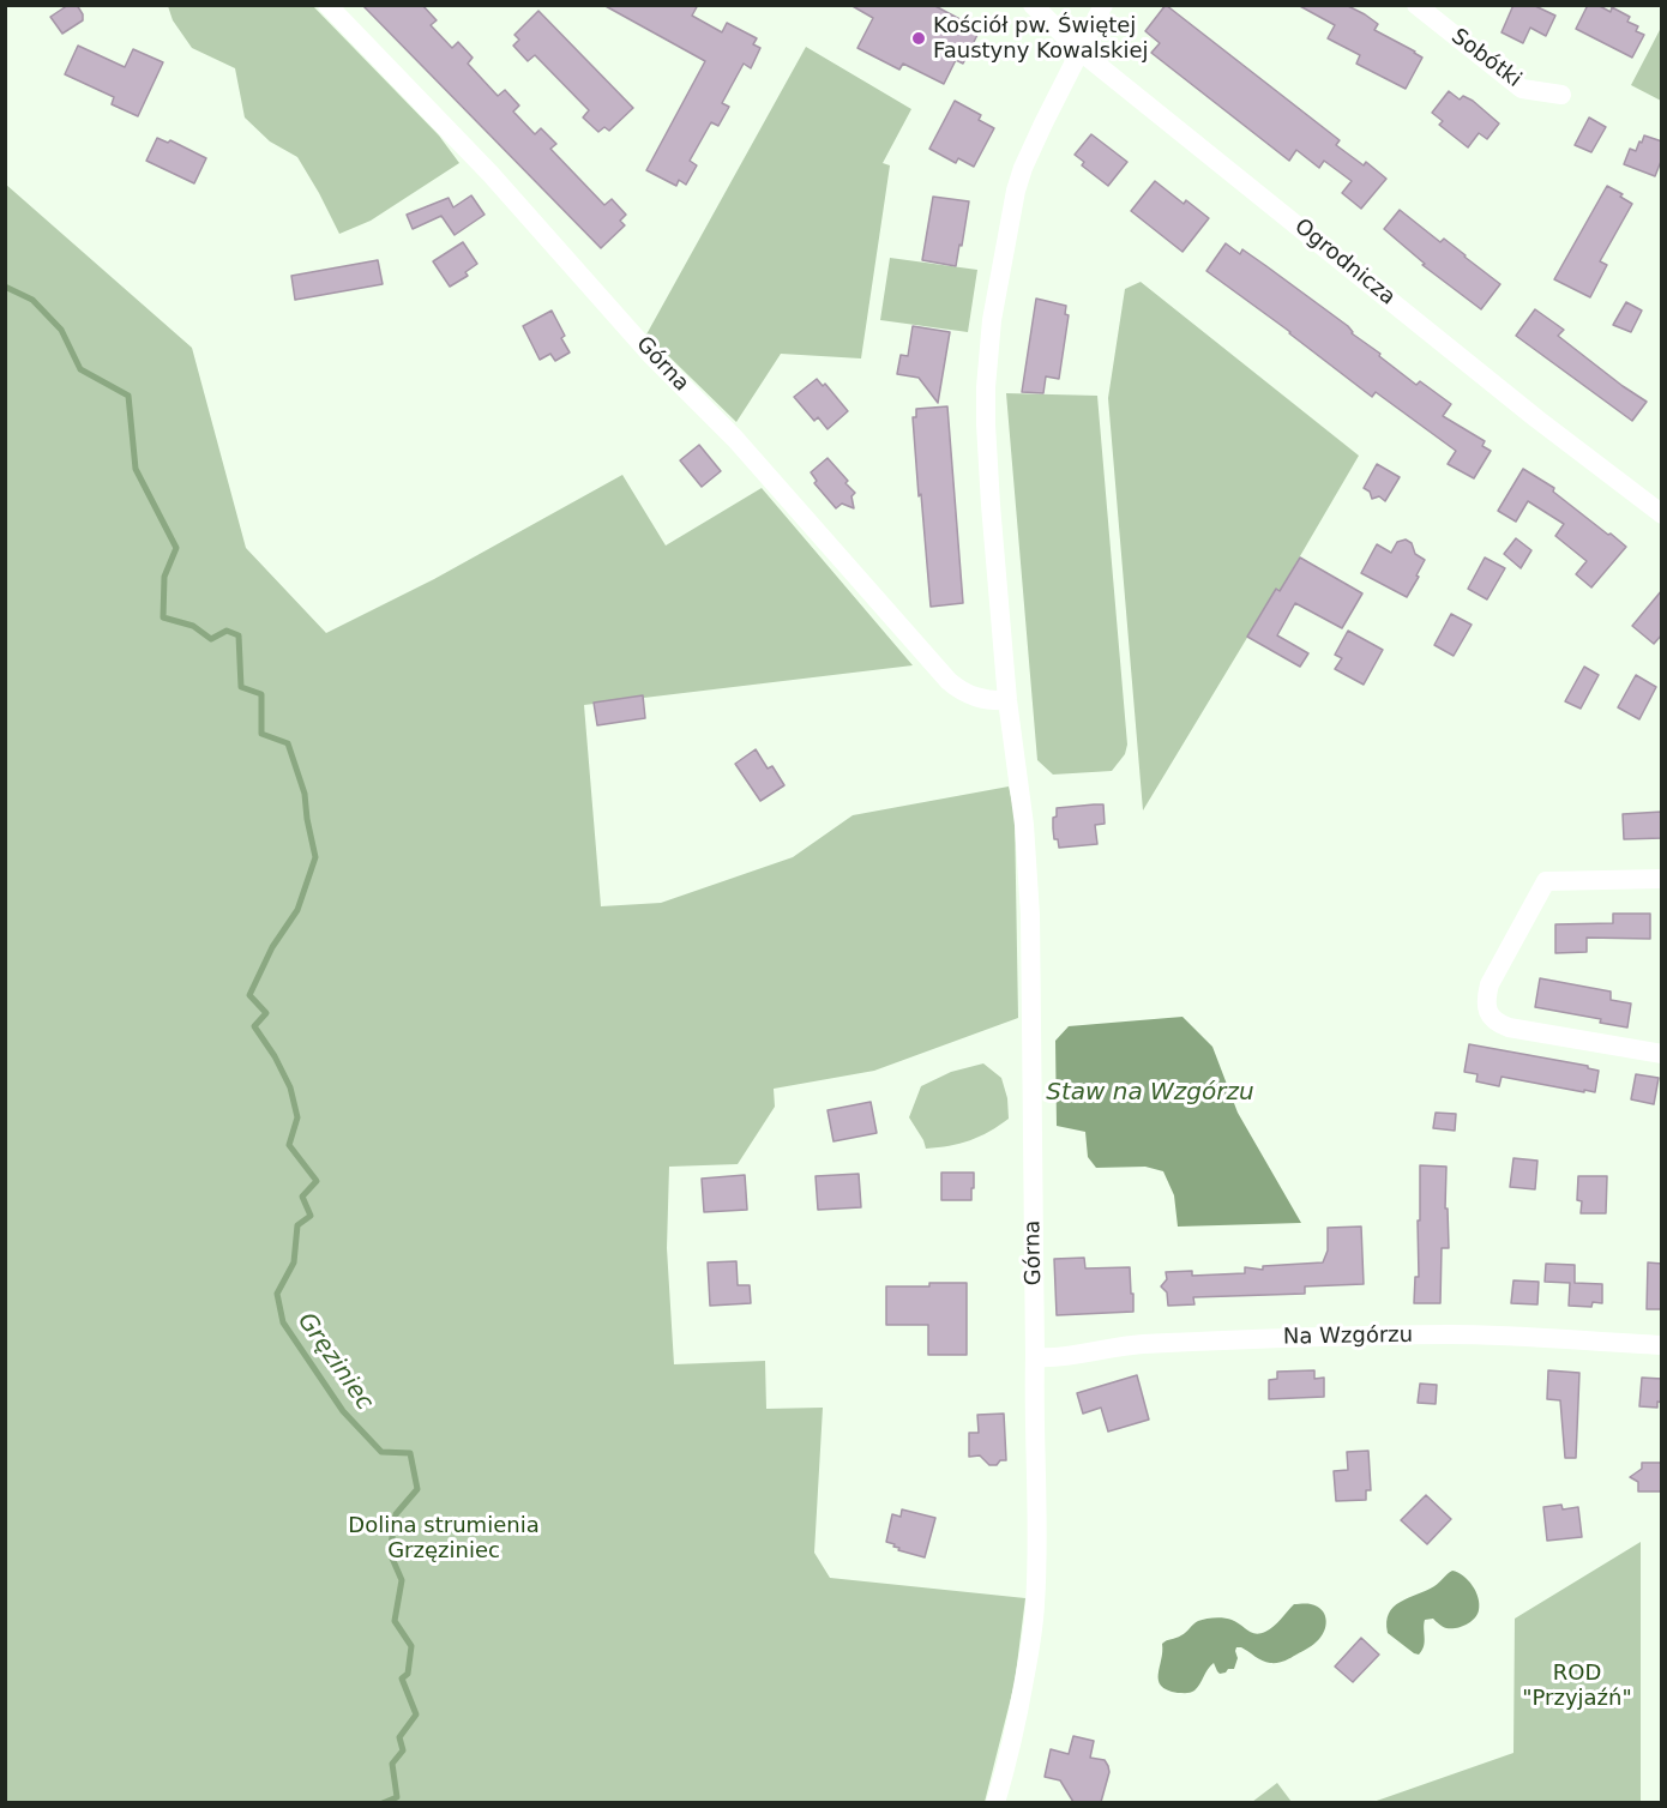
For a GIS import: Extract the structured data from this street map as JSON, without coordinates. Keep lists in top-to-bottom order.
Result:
{
  "streets": {
    "street": [
      "Sobótki",
      "Ogrodnicza",
      "Górna",
      "Na Wzgórzu"
    ]
  },
  "crossings": [
    ["Ogrodnicza", "Górna"],
    ["Górna", "Na Wzgórzu"]
  ],
  "water": ["Staw na Wzgórzu", "Gręziniec"],
  "parks": ["Dolina strumienia Grzęziniec", "ROD \"Przyjaźń\""],
  "places": ["Kościół pw. Świętej Faustyny Kowalskiej"]
}
